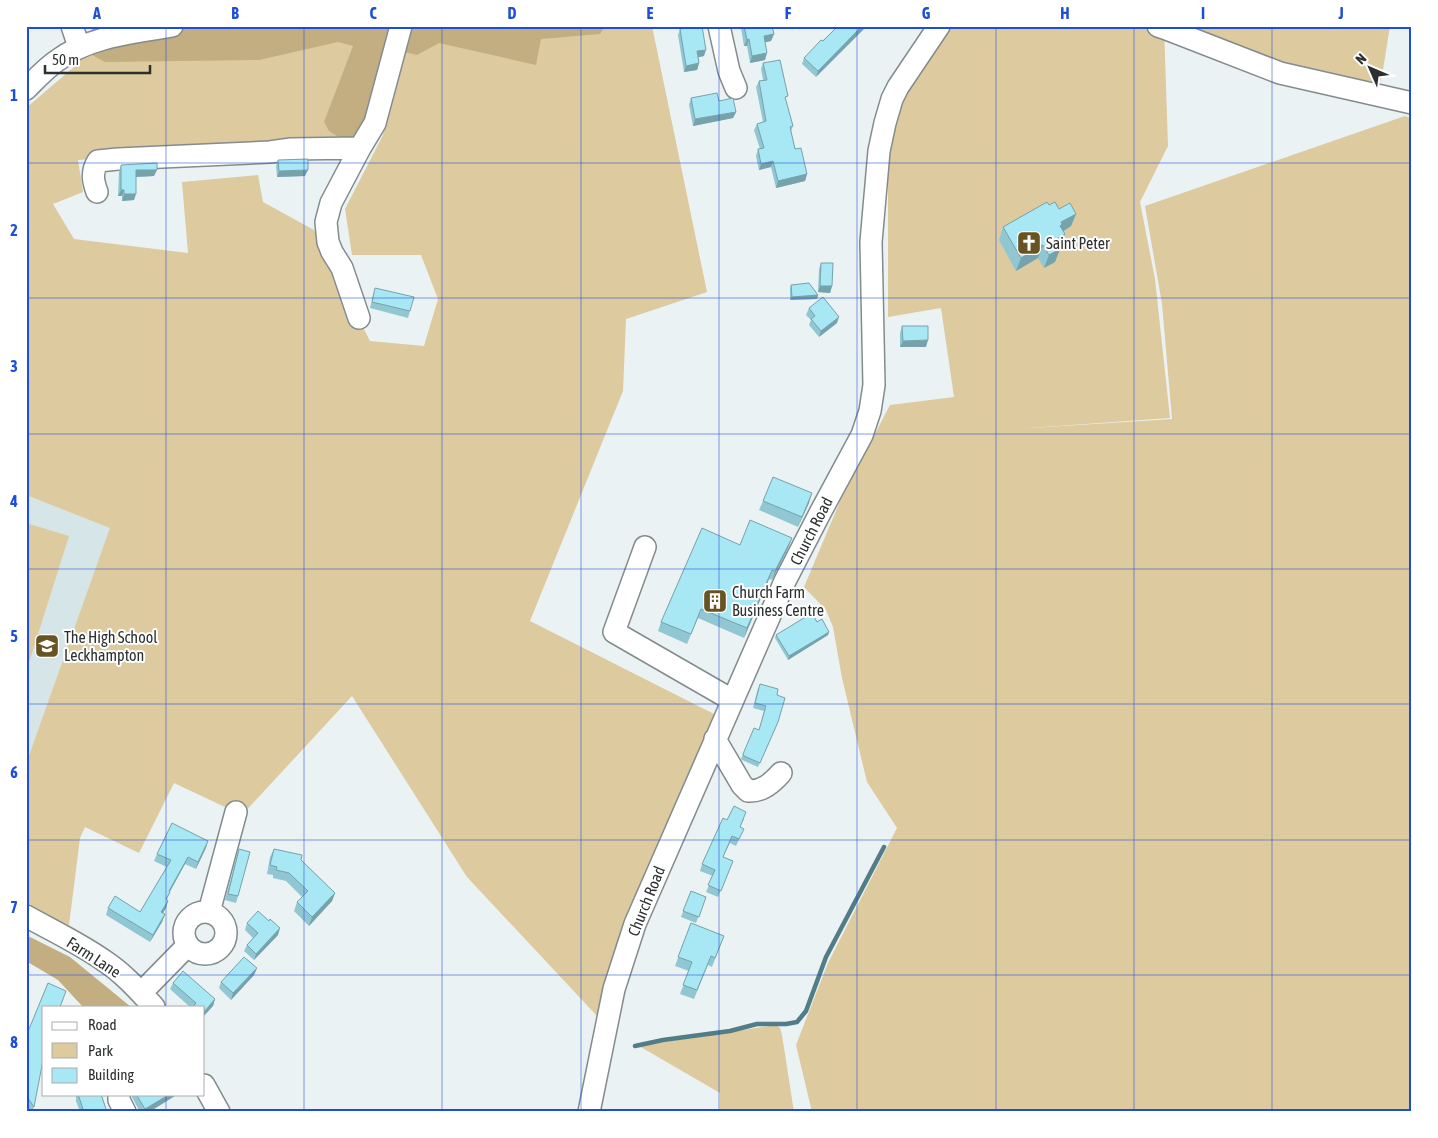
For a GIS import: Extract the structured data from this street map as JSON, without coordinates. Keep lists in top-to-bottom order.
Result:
{
  "streets": {
    "street": ["Church Road", "Farm Lane"]
  },
  "places": {
    "church": ["Saint Peter"],
    "building": ["Church Farm Business Centre"],
    "school or university": ["The High School Leckhampton"]
  },
  "legend": ["Road", "Park", "Building"],
  "scale_bar": "50 m",
  "north": "top left",
  "grid": {
    "columns": [
      "A",
      "B",
      "C",
      "D",
      "E",
      "F",
      "G",
      "H",
      "I",
      "J"
    ],
    "rows": [
      "1",
      "2",
      "3",
      "4",
      "5",
      "6",
      "7",
      "8"
    ]
  }
}
